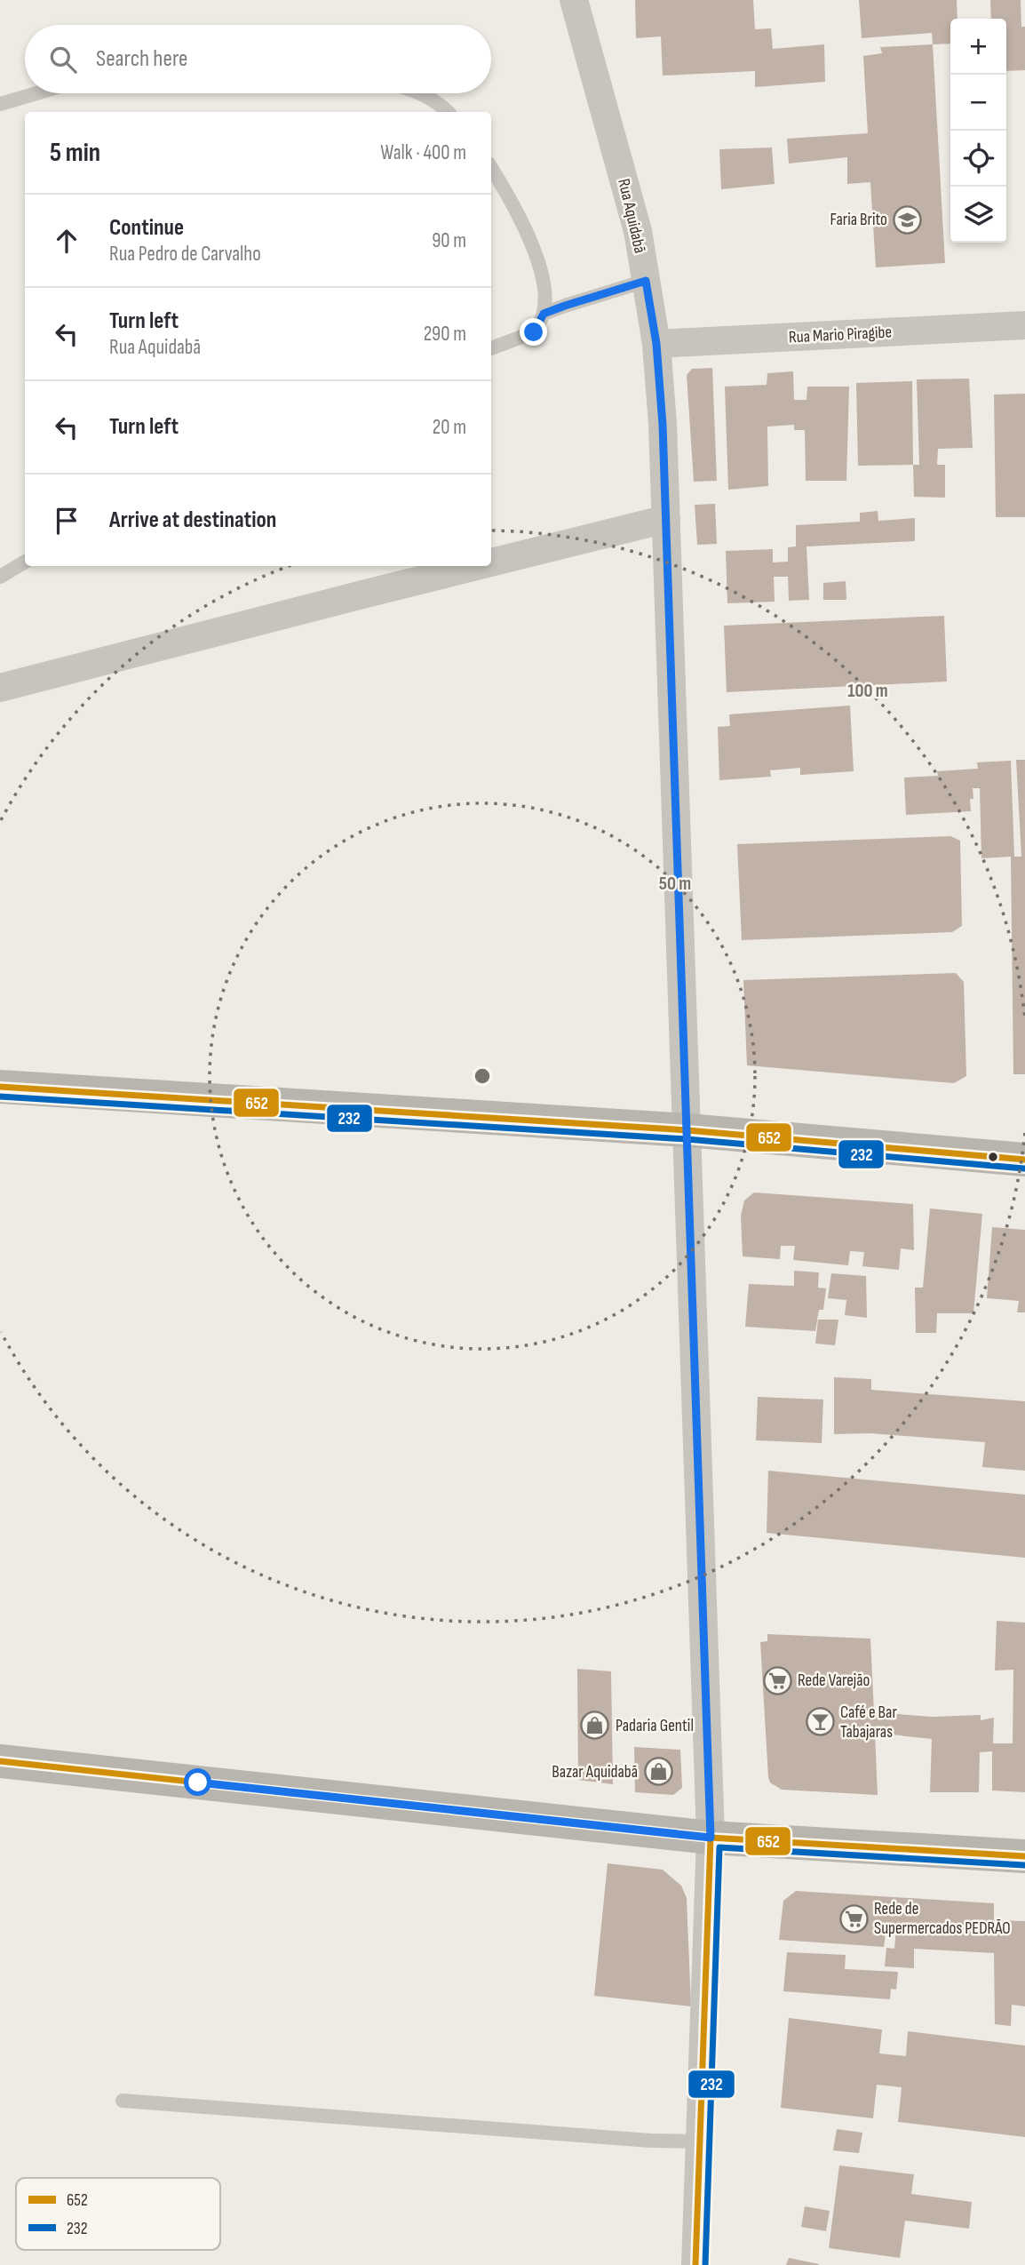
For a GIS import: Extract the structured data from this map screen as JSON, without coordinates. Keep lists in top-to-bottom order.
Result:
{
  "streets": {
    "street": ["Rua Aquidabã", "Rua Mario Piragibe"]
  },
  "crossings": [
    ["Rua Aquidabã", "Rua Mario Piragibe"]
  ],
  "places": {
    "school or university": ["Faria Brito"],
    "supermarket": ["Rede Varejão", "Rede de Supermercados PEDRÃO"],
    "bar": ["Café e Bar Tabajaras"],
    "shop": ["Padaria Gentil", "Bazar Aquidabã"]
  },
  "lines": ["transit line 652", "transit line 232"],
  "legend": ["652", "232"],
  "page": {
    "map_buttons": ["+", "−"],
    "search": "Search here",
    "heading": ["5 min", "Walk · 400 m"],
    "list": [
      ["Continue", "Rua Pedro de Carvalho", "90 m"],
      ["Turn left", "Rua Aquidabã", "290 m"],
      ["Turn left", "20 m"],
      "Arrive at destination"
    ]
  },
  "rings": ["100 m", "50 m"]
}
